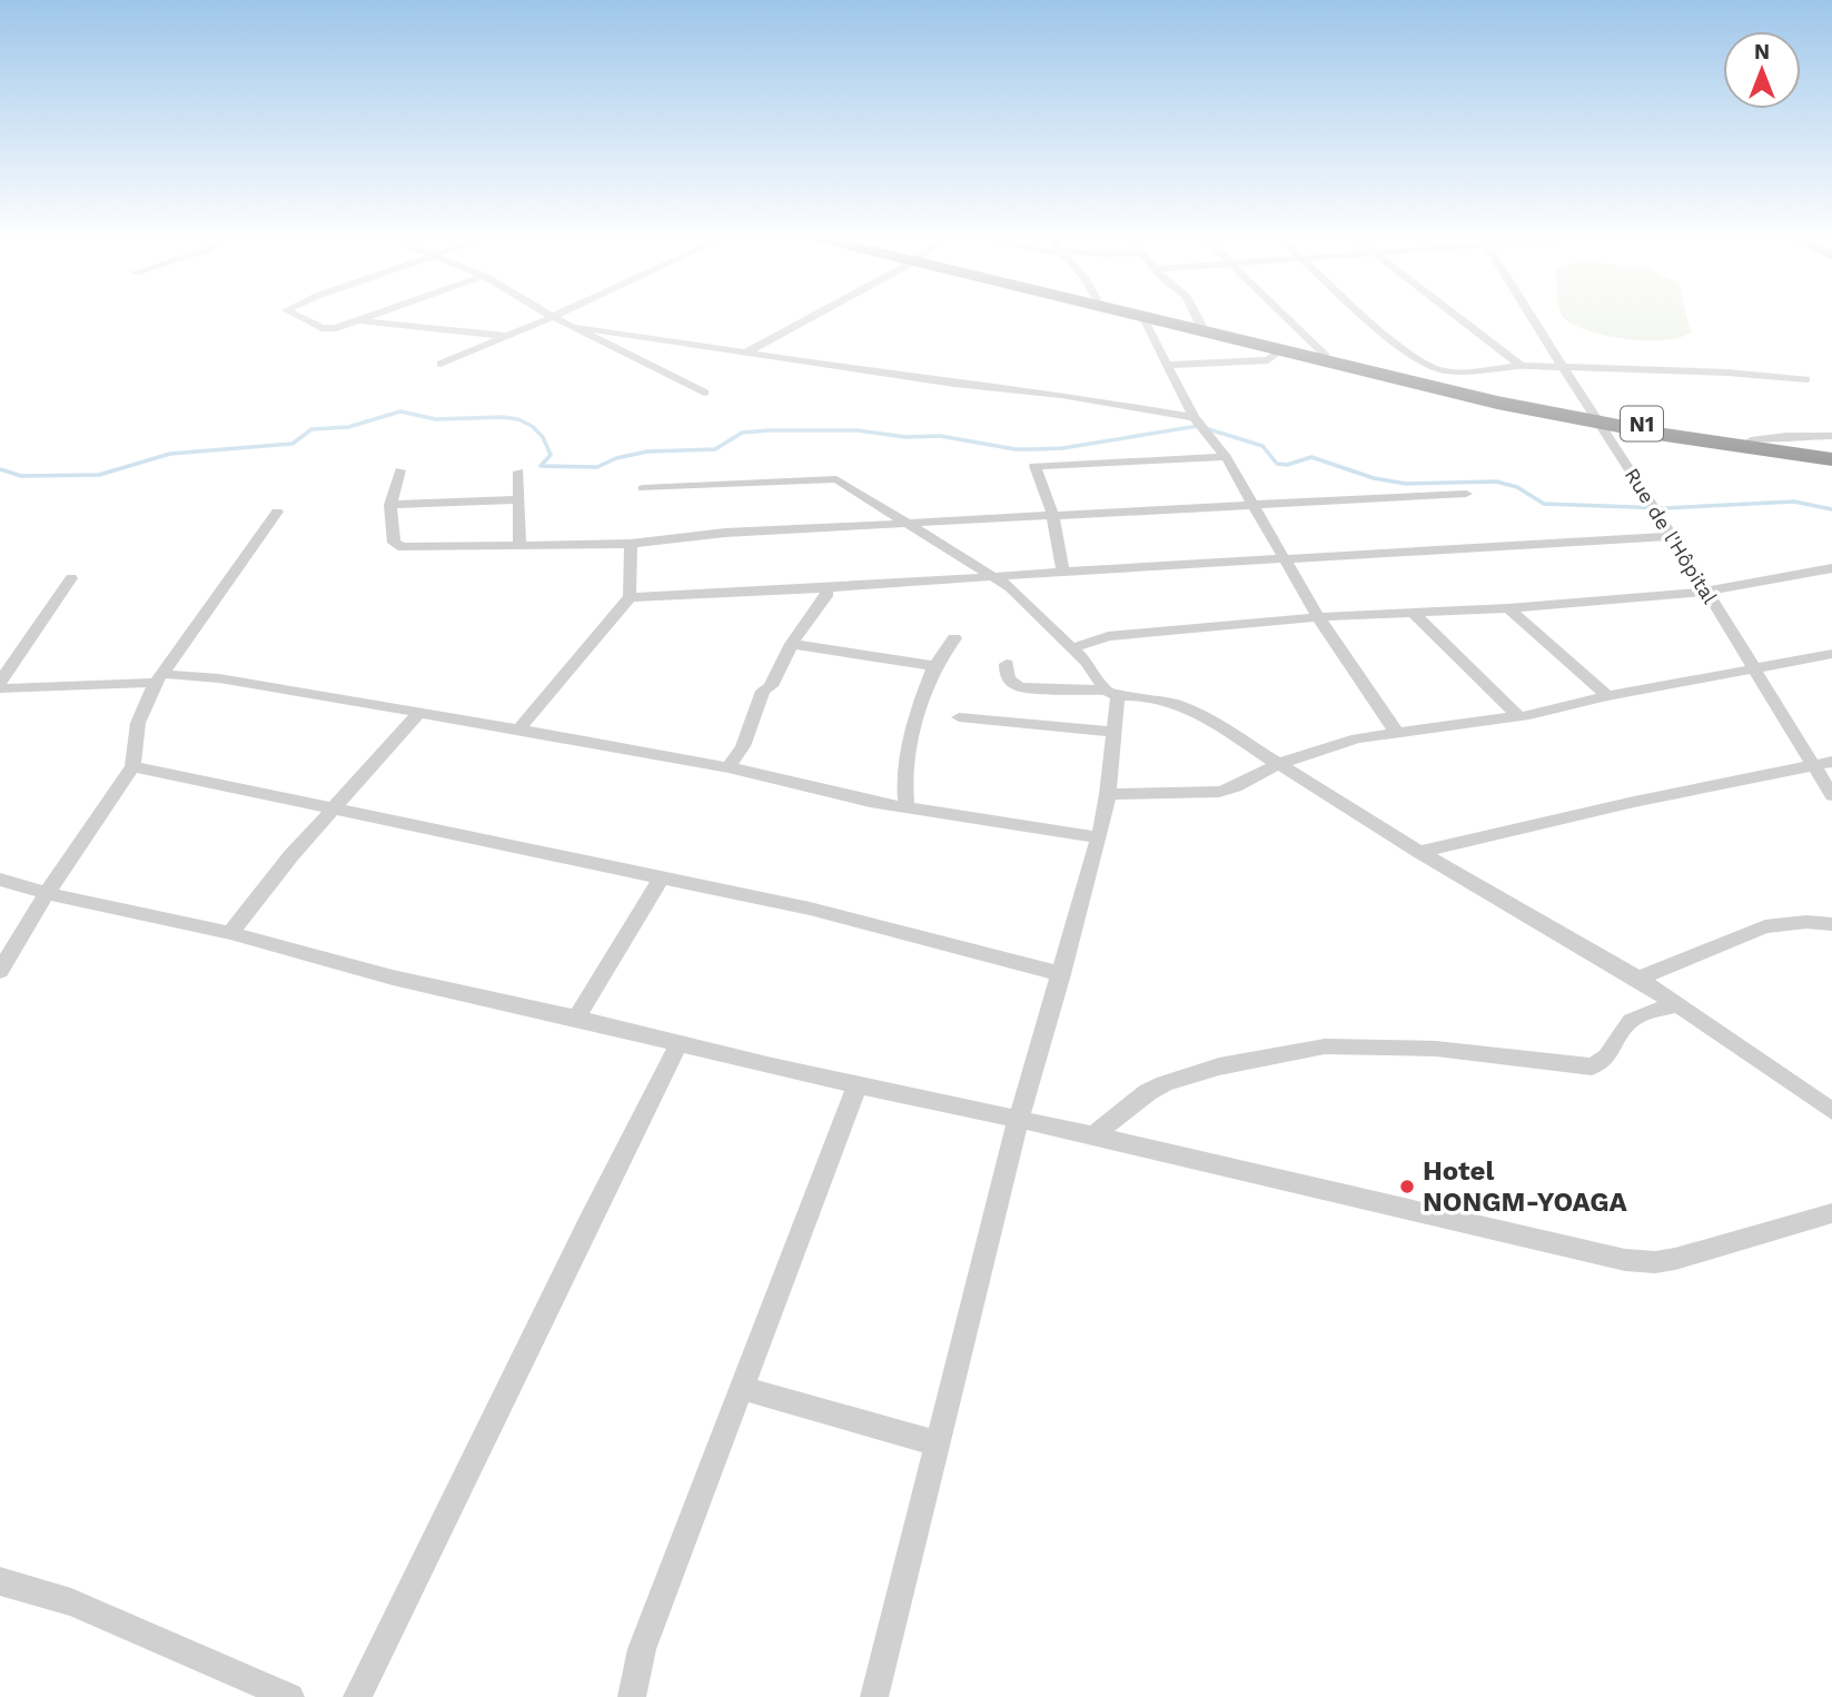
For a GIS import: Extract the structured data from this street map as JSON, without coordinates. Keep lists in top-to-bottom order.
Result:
{
  "streets": {
    "highway": ["N1"],
    "street": ["Rue de l'Hôpital"]
  },
  "crossings": [
    ["N1", "Rue de l'Hôpital"]
  ],
  "places": ["Hotel NONGM-YOAGA"],
  "north": "top"
}
